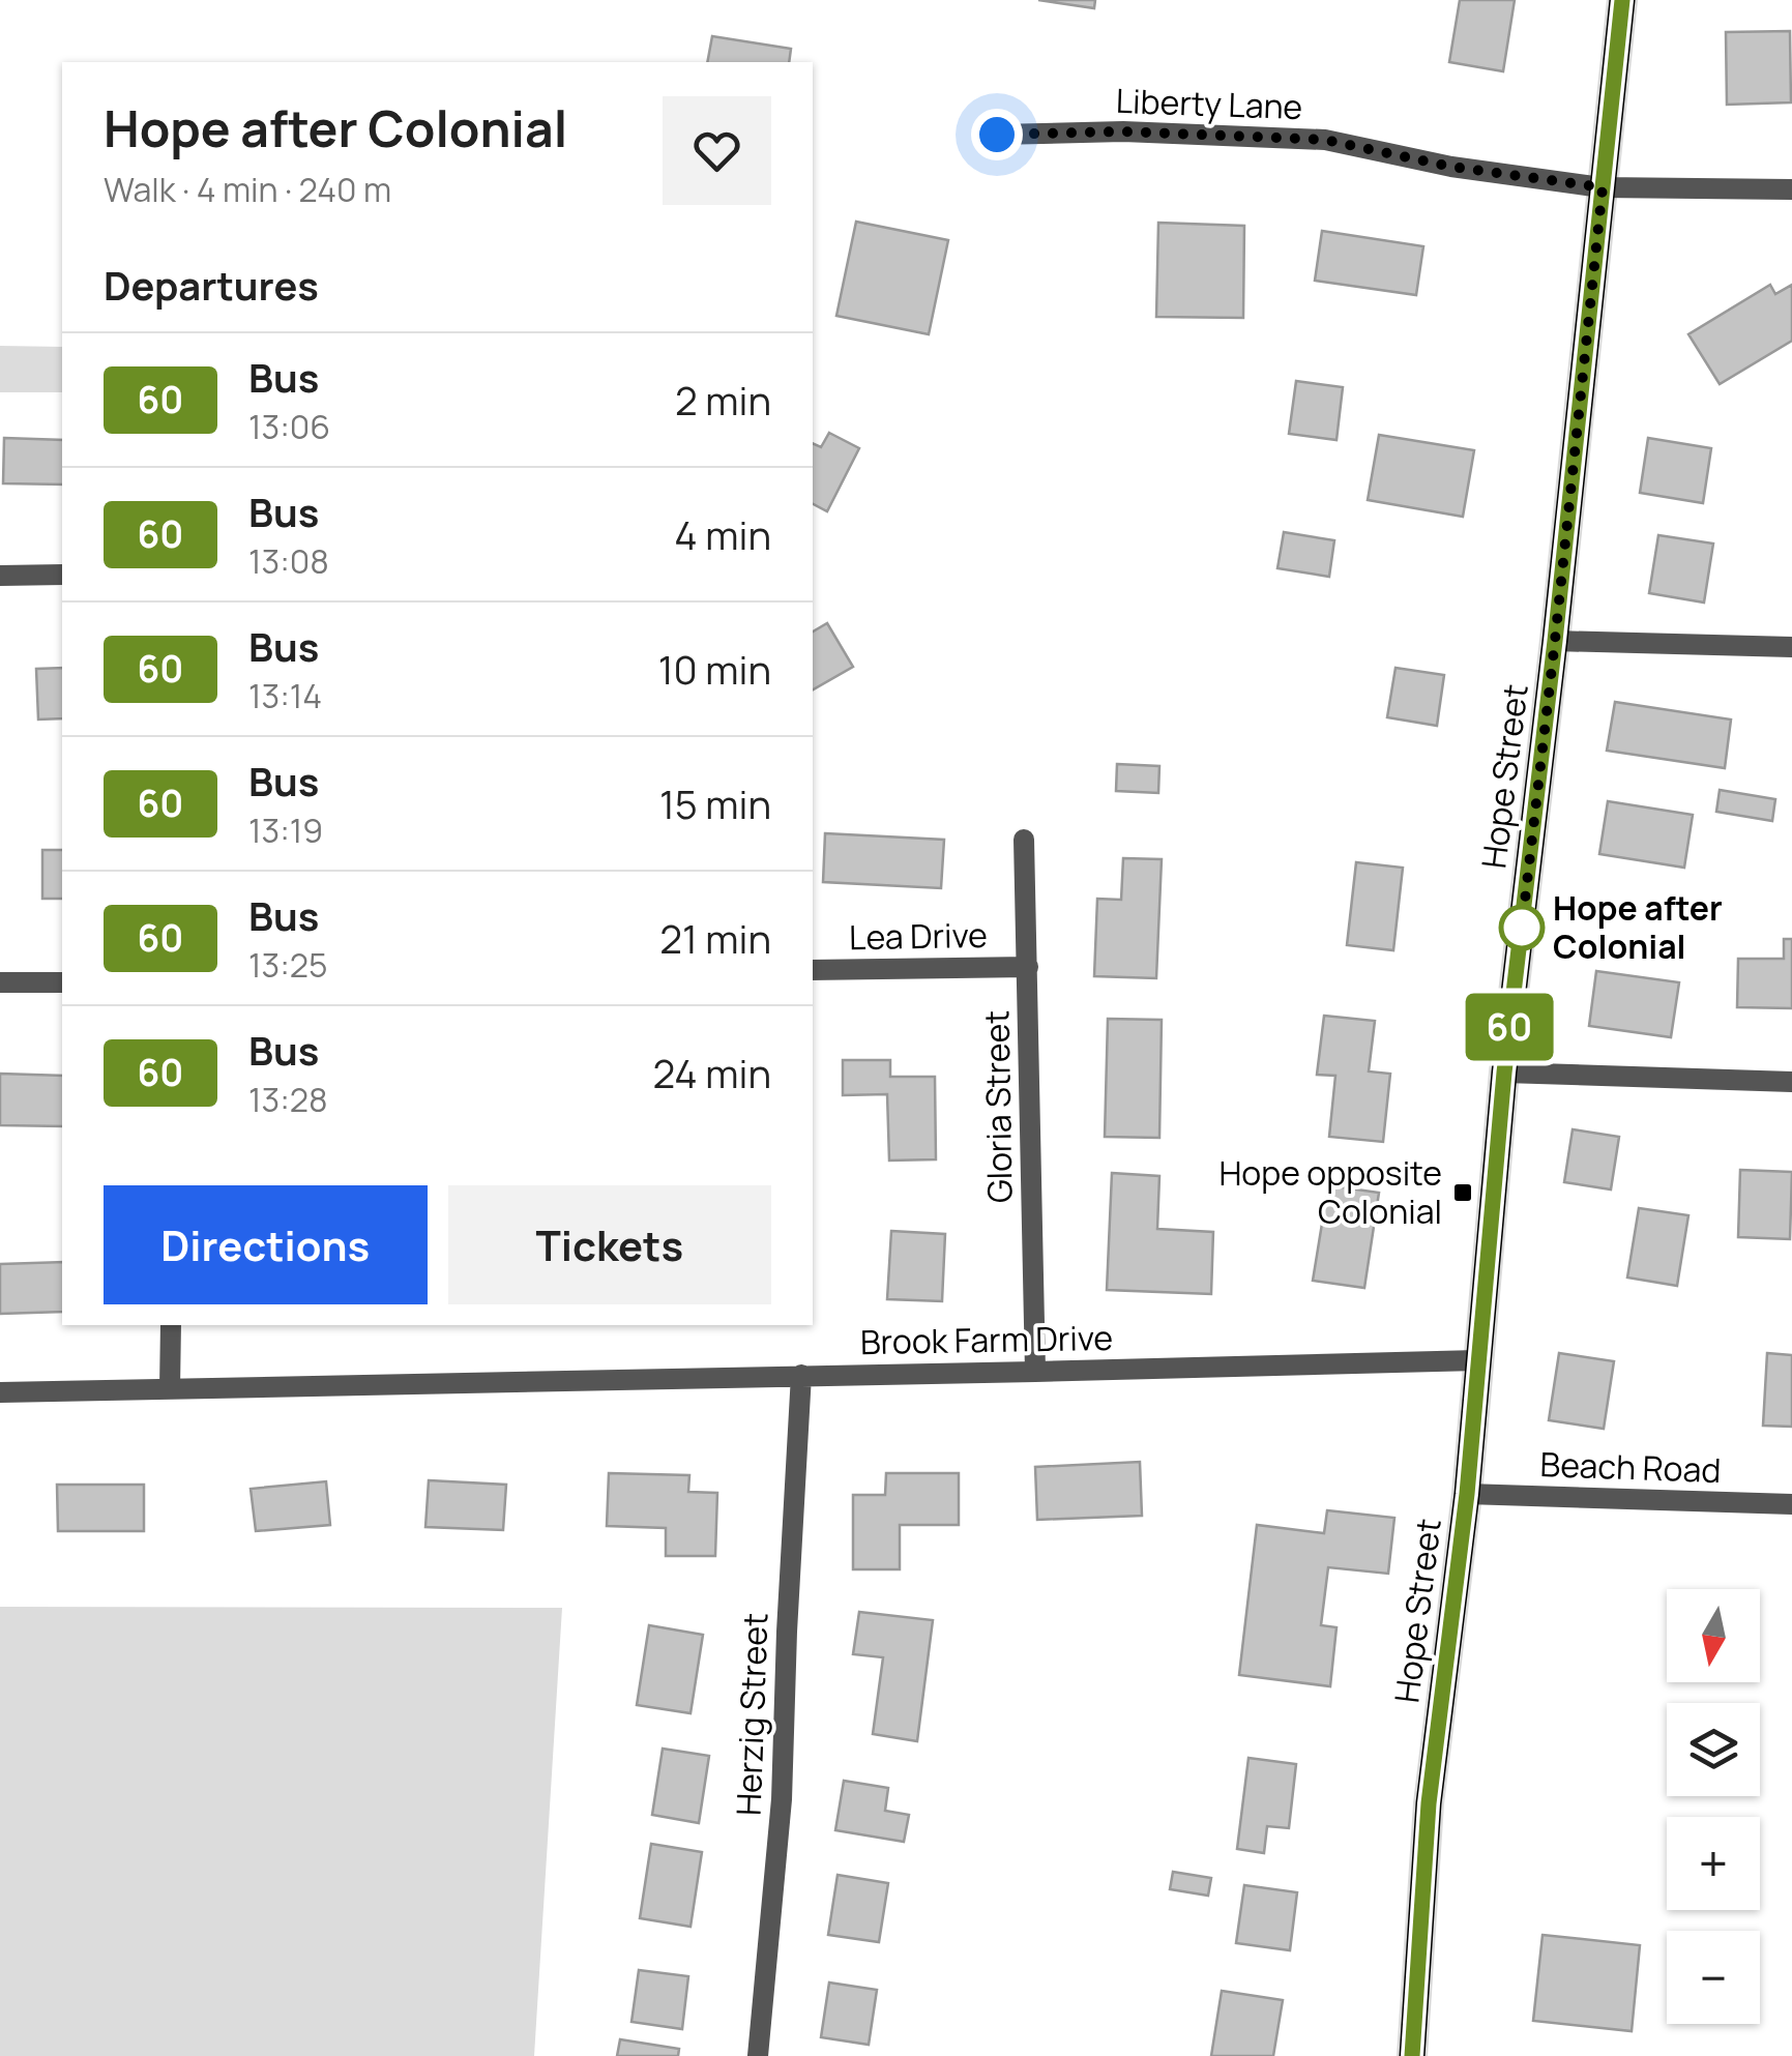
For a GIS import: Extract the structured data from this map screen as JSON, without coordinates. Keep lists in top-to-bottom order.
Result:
{
  "streets": {
    "main road": ["Hope Street"],
    "street": [
      "Liberty Lane",
      "Lea Drive",
      "Gloria Street",
      "Brook Farm Drive",
      "Beach Road",
      "Herzig Street"
    ]
  },
  "crossings": [
    ["Liberty Lane", "Hope Street"],
    ["Hope Street", "Brook Farm Drive"],
    ["Hope Street", "Beach Road"],
    ["Lea Drive", "Gloria Street"],
    ["Gloria Street", "Brook Farm Drive"],
    ["Brook Farm Drive", "Herzig Street"]
  ],
  "places": {
    "other": ["Hope after Colonial"],
    "transit": ["Hope opposite Colonial"]
  },
  "lines": ["bus line 60"],
  "north": "bottom",
  "page": {
    "on_map": "60",
    "heading": [
      ["Hope after Colonial", "Walk · 4 min · 240 m"],
      "Departures"
    ],
    "list": [
      {
        "mark": "60",
        "name": "Bus",
        "note": "13:06",
        "value": "2 min"
      },
      {
        "mark": "60",
        "name": "Bus",
        "note": "13:08",
        "value": "4 min"
      },
      {
        "mark": "60",
        "name": "Bus",
        "note": "13:14",
        "value": "10 min"
      },
      {
        "mark": "60",
        "name": "Bus",
        "note": "13:19",
        "value": "15 min"
      },
      {
        "mark": "60",
        "name": "Bus",
        "note": "13:25",
        "value": "21 min"
      },
      {
        "mark": "60",
        "name": "Bus",
        "note": "13:28",
        "value": "24 min"
      }
    ],
    "buttons": ["Directions", "Tickets"],
    "map_buttons": ["+", "−"]
  }
}
